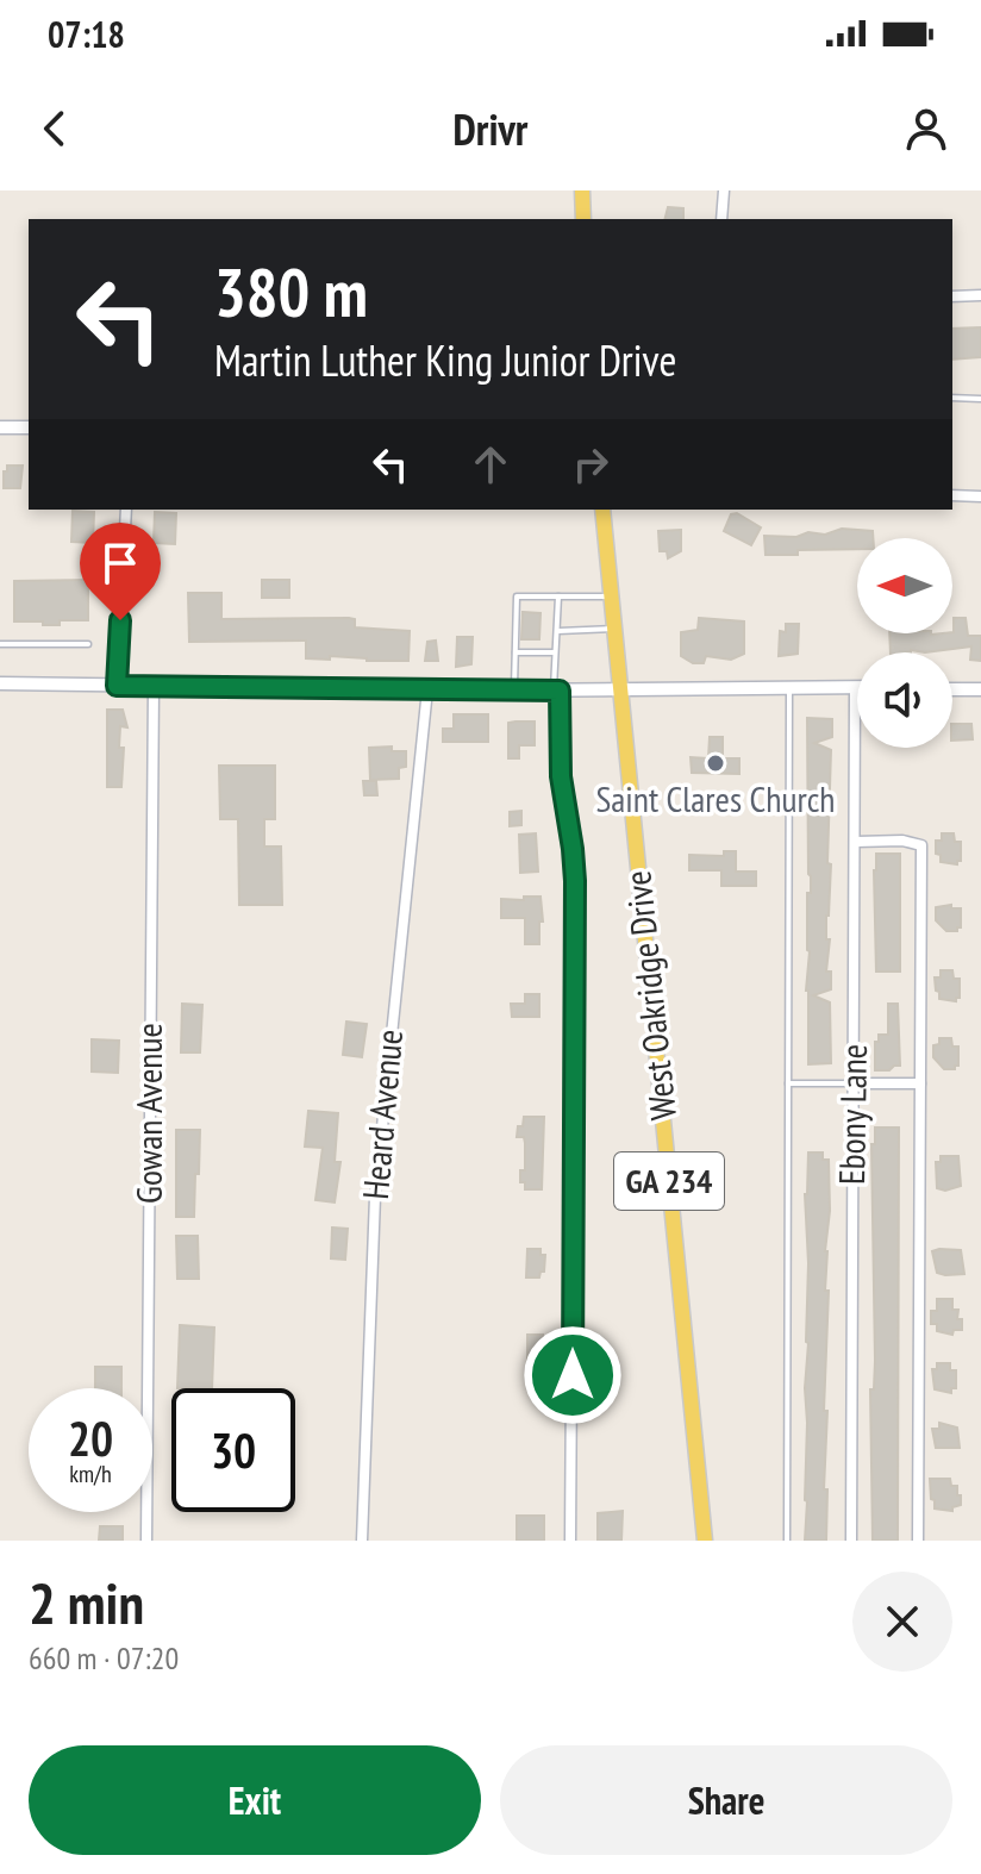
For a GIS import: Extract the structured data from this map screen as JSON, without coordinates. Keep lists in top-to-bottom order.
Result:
{
  "streets": {
    "main road": ["West Oakridge Drive", "GA 234"],
    "street": ["Gowan Avenue", "Heard Avenue", "Ebony Lane"]
  },
  "places": ["Saint Clares Church"],
  "north": "left",
  "page": {
    "status": "07:18",
    "header": "Drivr",
    "turn": ["380 m", "Martin Luther King Junior Drive"],
    "speed": "20 km/h",
    "limit": "30",
    "heading": ["2 min", "660 m · 07:20"],
    "buttons": ["Exit", "Share"]
  }
}
